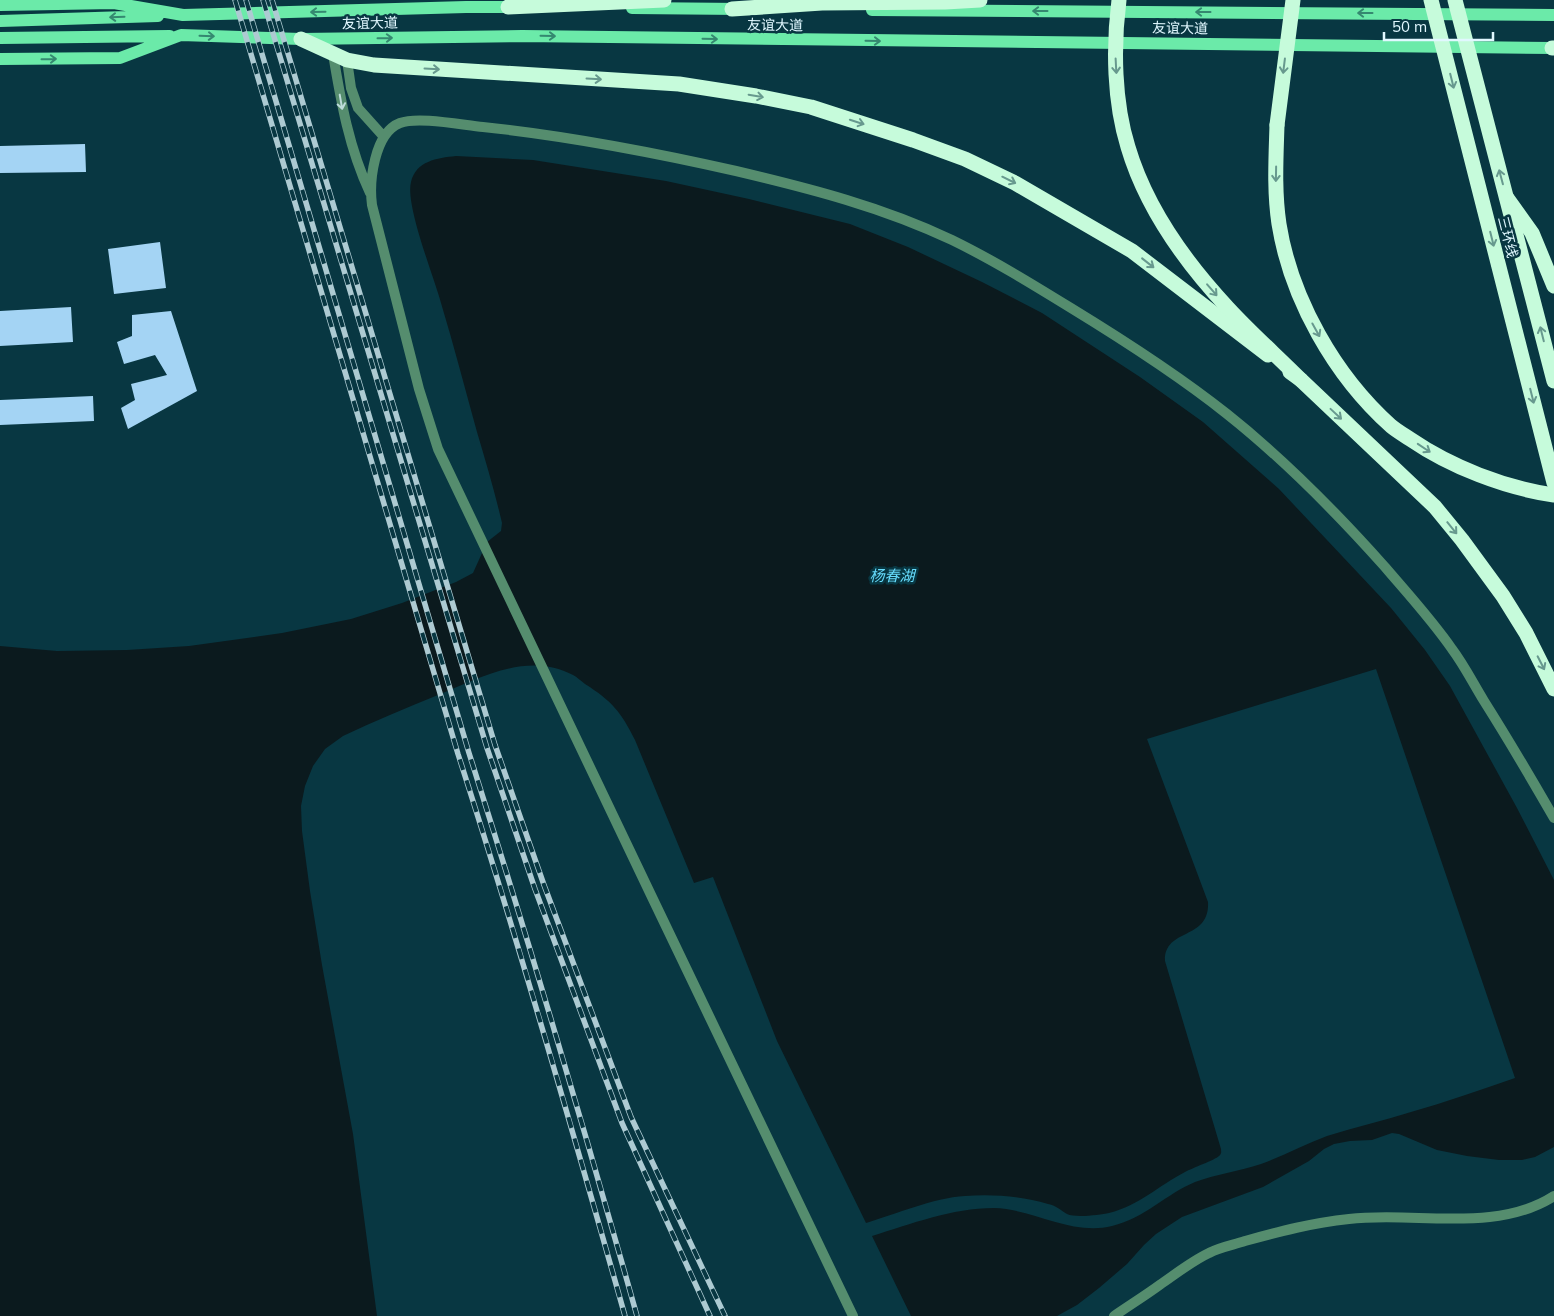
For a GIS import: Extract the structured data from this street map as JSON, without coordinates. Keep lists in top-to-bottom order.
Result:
{
  "streets": {
    "highway": ["三环线"],
    "main road": ["友谊大道"]
  },
  "water": ["杨春湖"],
  "scale_bar": "50 m"
}
